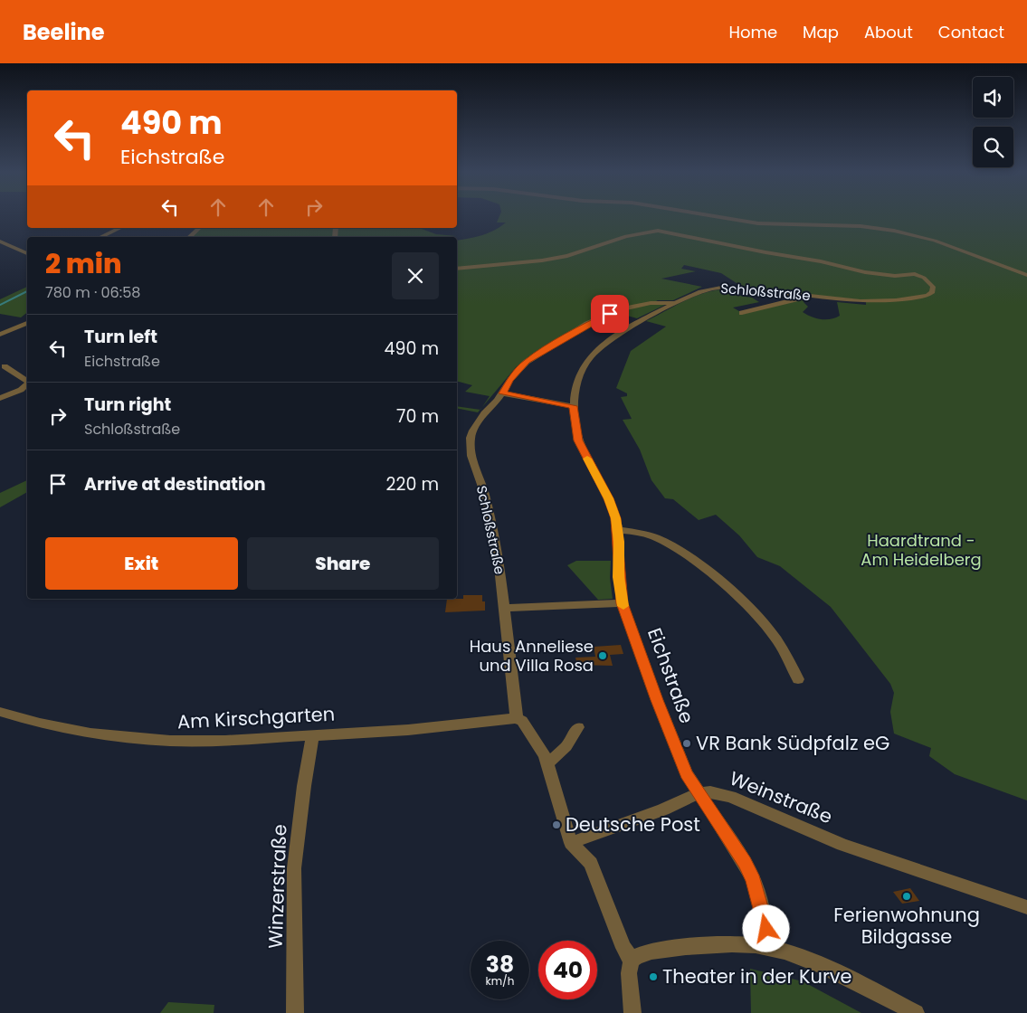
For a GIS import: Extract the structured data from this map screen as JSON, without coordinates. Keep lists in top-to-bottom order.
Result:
{
  "streets": {
    "street": [
      "Schloßstraße",
      "Eichstraße",
      "Am Kirschgarten",
      "Weinstraße",
      "Winzerstraße"
    ]
  },
  "crossings": [
    ["Schloßstraße", "Eichstraße"],
    ["Schloßstraße", "Am Kirschgarten"],
    ["Eichstraße", "Weinstraße"],
    ["Am Kirschgarten", "Winzerstraße"]
  ],
  "parks": ["Haardtrand - Am Heidelberg"],
  "places": [
    "Haus Anneliese und Villa Rosa",
    "VR Bank Südpfalz eG",
    "Deutsche Post",
    "Ferienwohnung Bildgasse",
    "Theater in der Kurve"
  ],
  "page": {
    "header": "Beeline",
    "nav": [
      "Home",
      "Map",
      "About",
      "Contact"
    ],
    "turn": ["490 m", "Eichstraße"],
    "heading": ["2 min", "780 m · 06:58"],
    "list": [
      {
        "name": "Turn left",
        "note": "Eichstraße",
        "value": "490 m"
      },
      {
        "name": "Turn right",
        "note": "Schloßstraße",
        "value": "70 m"
      },
      {
        "name": "Arrive at destination",
        "value": "220 m"
      }
    ],
    "buttons": ["Exit", "Share"],
    "speed": "38 km/h",
    "limit": "40"
  }
}
